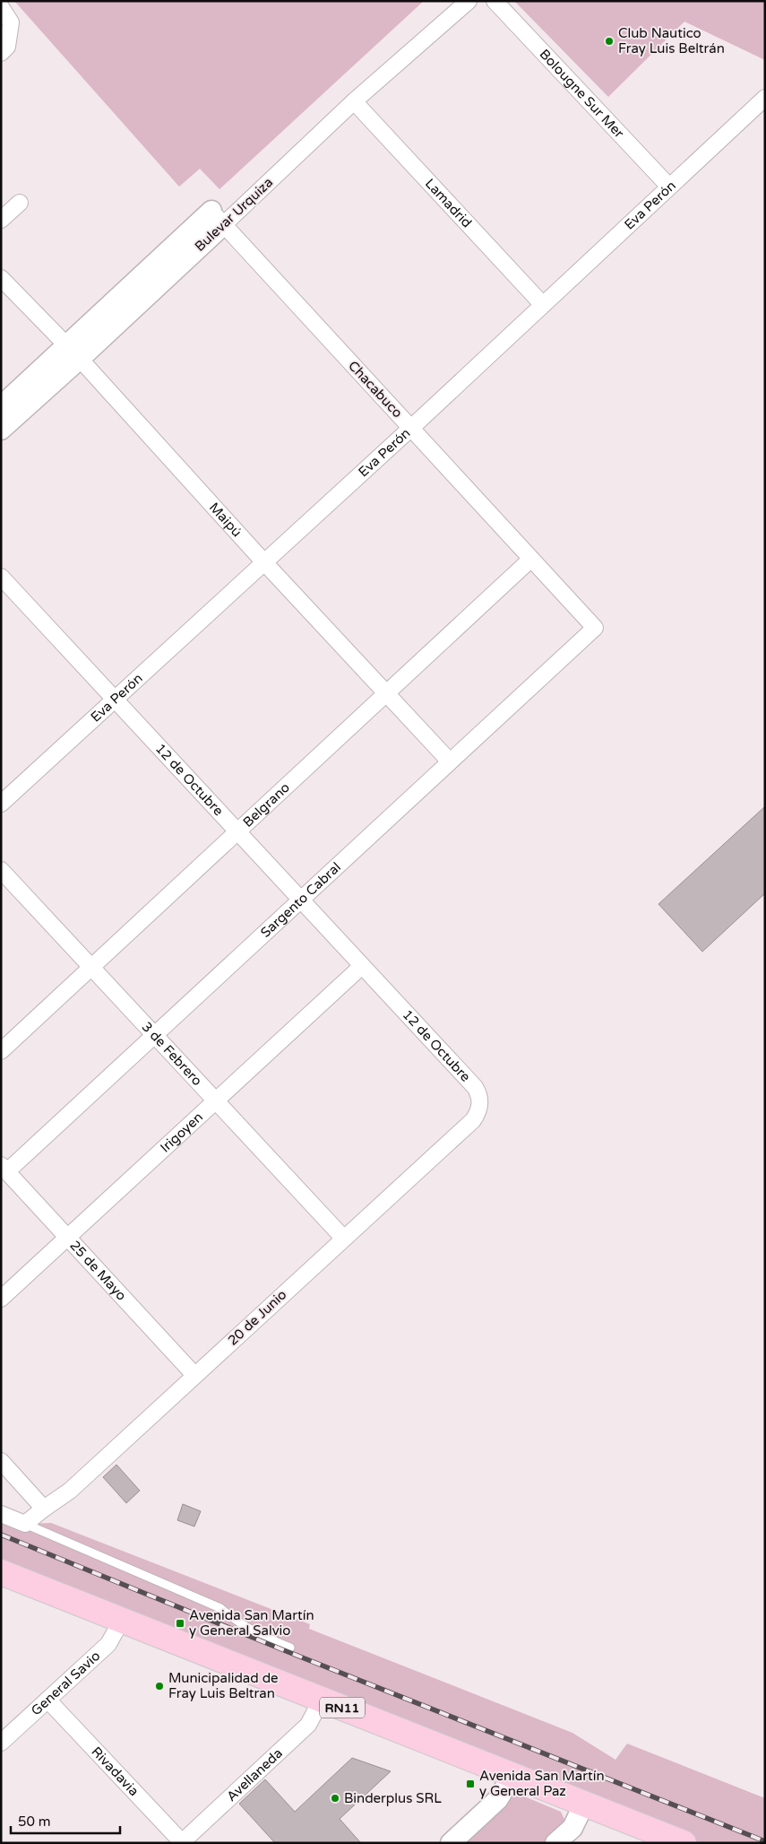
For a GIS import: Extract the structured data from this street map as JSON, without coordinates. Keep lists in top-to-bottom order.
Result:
{
  "streets": {
    "main road": ["RN11"],
    "street": [
      "Bolougne Sur Mer",
      "Lamadrid",
      "Eva Perón",
      "Bulevar Urquiza",
      "Chacabuco",
      "Maipú",
      "12 de Octubre",
      "Belgrano",
      "Sargento Cabral",
      "3 de Febrero",
      "Irigoyen",
      "25 de Mayo",
      "20 de Junio",
      "General Savio",
      "Rivadavia",
      "Avellaneda"
    ]
  },
  "crossings": [
    ["Bolougne Sur Mer", "Eva Perón"],
    ["Lamadrid", "Eva Perón"],
    ["Lamadrid", "Bulevar Urquiza"],
    ["Eva Perón", "Chacabuco"],
    ["Eva Perón", "Maipú"],
    ["Eva Perón", "12 de Octubre"],
    ["Bulevar Urquiza", "Chacabuco"],
    ["Bulevar Urquiza", "Maipú"],
    ["Chacabuco", "Belgrano"],
    ["Chacabuco", "Sargento Cabral"],
    ["Maipú", "Belgrano"],
    ["Maipú", "Sargento Cabral"],
    ["12 de Octubre", "Belgrano"],
    ["12 de Octubre", "Sargento Cabral"],
    ["12 de Octubre", "Irigoyen"],
    ["12 de Octubre", "20 de Junio"],
    ["Belgrano", "3 de Febrero"],
    ["Sargento Cabral", "3 de Febrero"],
    ["Sargento Cabral", "25 de Mayo"],
    ["3 de Febrero", "Irigoyen"],
    ["3 de Febrero", "20 de Junio"],
    ["Irigoyen", "25 de Mayo"],
    ["25 de Mayo", "20 de Junio"],
    ["General Savio", "RN11"],
    ["General Savio", "Rivadavia"],
    ["RN11", "Avellaneda"],
    ["Rivadavia", "Avellaneda"]
  ],
  "places": {
    "other": ["Club Nautico Fray Luis Beltrán", "Municipalidad de Fray Luis Beltran", "Binderplus SRL"],
    "transit": ["Avenida San Martín y General Salvio", "Avenida San Martín y General Paz"]
  },
  "scale_bar": "50 m"
}
